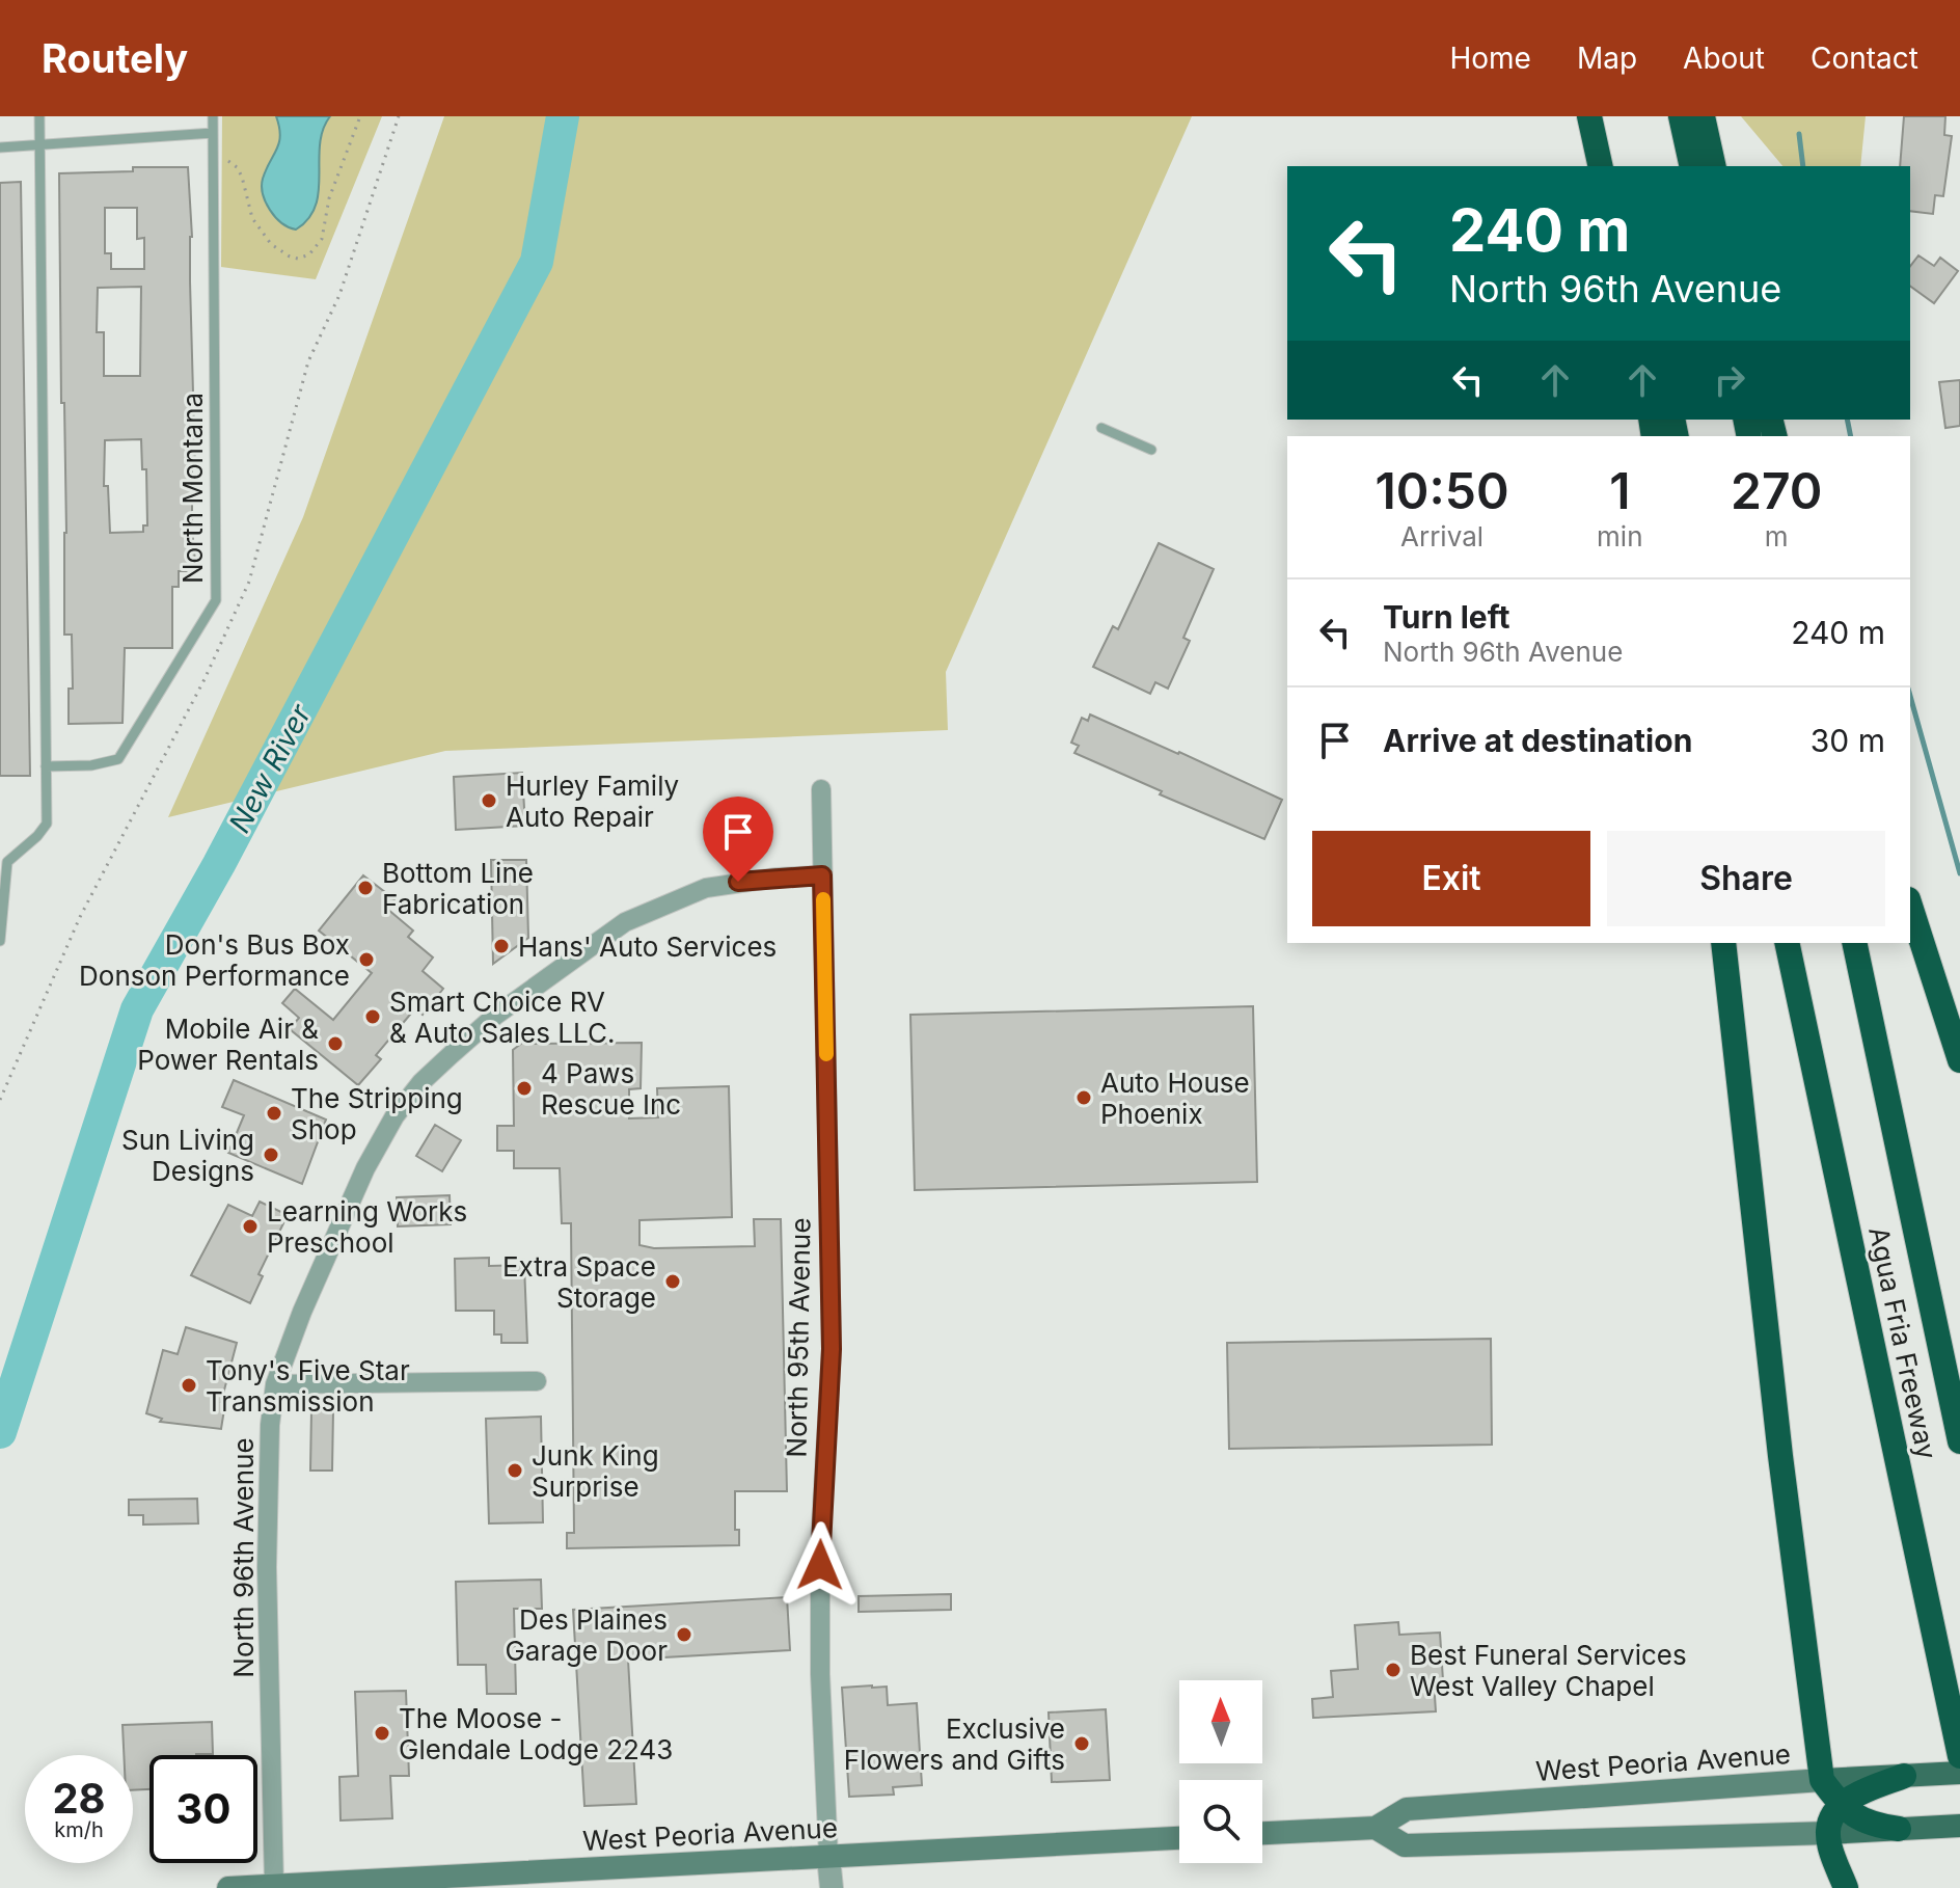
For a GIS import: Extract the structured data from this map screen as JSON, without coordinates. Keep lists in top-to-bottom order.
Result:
{
  "streets": {
    "highway": ["Agua Fria Freeway"],
    "main road": ["West Peoria Avenue"],
    "street": ["North 95th Avenue", "North 96th Avenue"],
    "lane": ["North Montana"]
  },
  "crossings": [
    ["North 95th Avenue", "North 96th Avenue"],
    ["North 95th Avenue", "West Peoria Avenue"],
    ["North 96th Avenue", "West Peoria Avenue"]
  ],
  "water": ["New River"],
  "places": [
    "Hurley Family Auto Repair",
    "Bottom Line Fabrication",
    "Hans' Auto Services",
    "Don's Bus Box Donson Performance",
    "Smart Choice RV & Auto Sales LLC.",
    "Mobile Air & Power Rentals",
    "4 Paws Rescue Inc",
    "Auto House Phoenix",
    "The Stripping Shop",
    "Sun Living Designs",
    "Learning Works Preschool",
    "Extra Space Storage",
    "Tony's Five Star Transmission",
    "Junk King Surprise",
    "Des Plaines Garage Door",
    "Best Funeral Services West Valley Chapel",
    "The Moose - Glendale Lodge 2243",
    "Exclusive Flowers and Gifts"
  ],
  "north": "top",
  "page": {
    "header": "Routely",
    "nav": [
      "Home",
      "Map",
      "About",
      "Contact"
    ],
    "turn": ["240 m", "North 96th Avenue"],
    "eta": [
      "10:50",
      "Arrival",
      "1",
      "min",
      "270",
      "m"
    ],
    "list": [
      {
        "name": "Turn left",
        "note": "North 96th Avenue",
        "value": "240 m"
      },
      {
        "name": "Arrive at destination",
        "value": "30 m"
      }
    ],
    "buttons": ["Exit", "Share"],
    "speed": "28 km/h",
    "limit": "30"
  }
}
